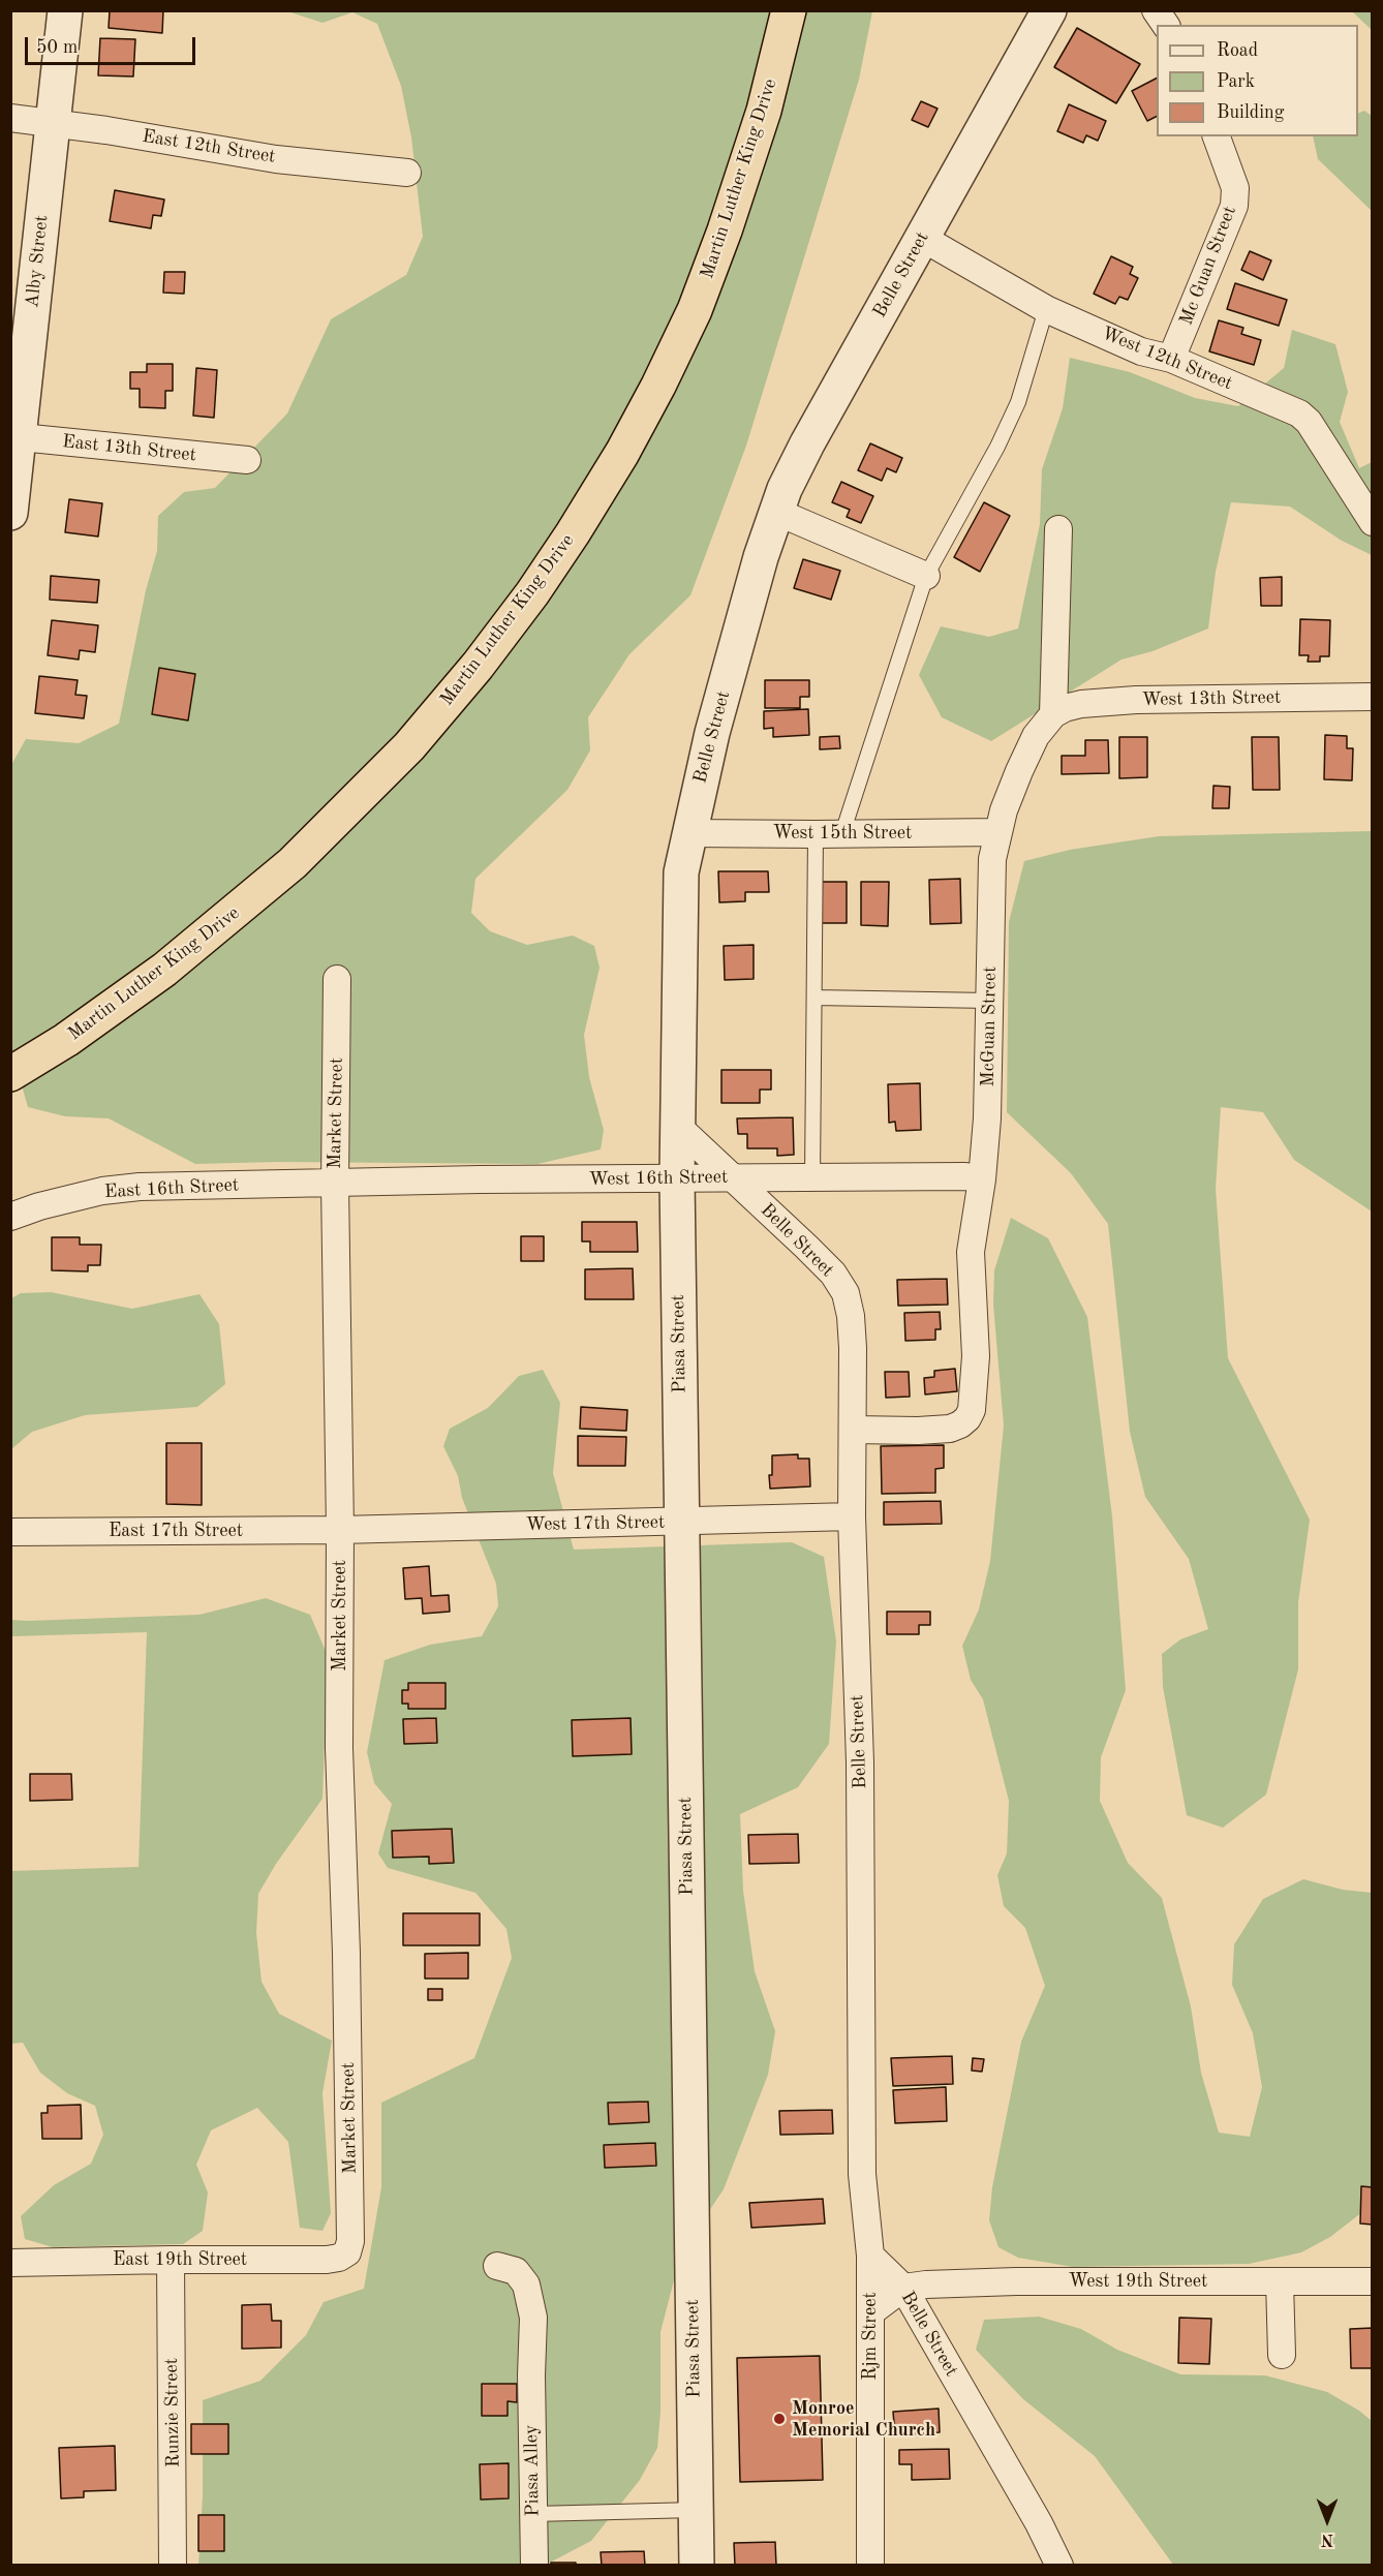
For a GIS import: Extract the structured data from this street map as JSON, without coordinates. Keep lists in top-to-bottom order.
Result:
{
  "streets": {
    "highway": ["Martin Luther King Drive"],
    "street": [
      "East 12th Street",
      "Alby Street",
      "Mc Guan Street",
      "Belle Street",
      "West 12th Street",
      "East 13th Street",
      "West 13th Street",
      "West 15th Street",
      "McGuan Street",
      "Market Street",
      "West 16th Street",
      "East 16th Street",
      "Piasa Street",
      "West 17th Street",
      "East 17th Street",
      "East 19th Street",
      "West 19th Street",
      "Rjm Street",
      "Runzie Street",
      "Piasa Alley"
    ]
  },
  "crossings": [
    ["East 12th Street", "Alby Street"],
    ["Alby Street", "East 13th Street"],
    ["Mc Guan Street", "West 12th Street"],
    ["Belle Street", "West 12th Street"],
    ["Belle Street", "West 15th Street"],
    ["Belle Street", "McGuan Street"],
    ["Belle Street", "West 16th Street"],
    ["Belle Street", "Piasa Street"],
    ["Belle Street", "West 17th Street"],
    ["Belle Street", "West 19th Street"],
    ["Belle Street", "Rjm Street"],
    ["West 13th Street", "McGuan Street"],
    ["West 15th Street", "McGuan Street"],
    ["McGuan Street", "West 16th Street"],
    ["Market Street", "West 16th Street"],
    ["Market Street", "East 16th Street"],
    ["Market Street", "West 17th Street"],
    ["Market Street", "East 17th Street"],
    ["Market Street", "East 19th Street"],
    ["West 16th Street", "East 16th Street"],
    ["West 16th Street", "Piasa Street"],
    ["Piasa Street", "West 17th Street"],
    ["West 17th Street", "East 17th Street"],
    ["East 19th Street", "Runzie Street"]
  ],
  "places": ["Monroe Memorial Church"],
  "legend": ["Road", "Park", "Building"],
  "scale_bar": "50 m",
  "north": "bottom"
}
